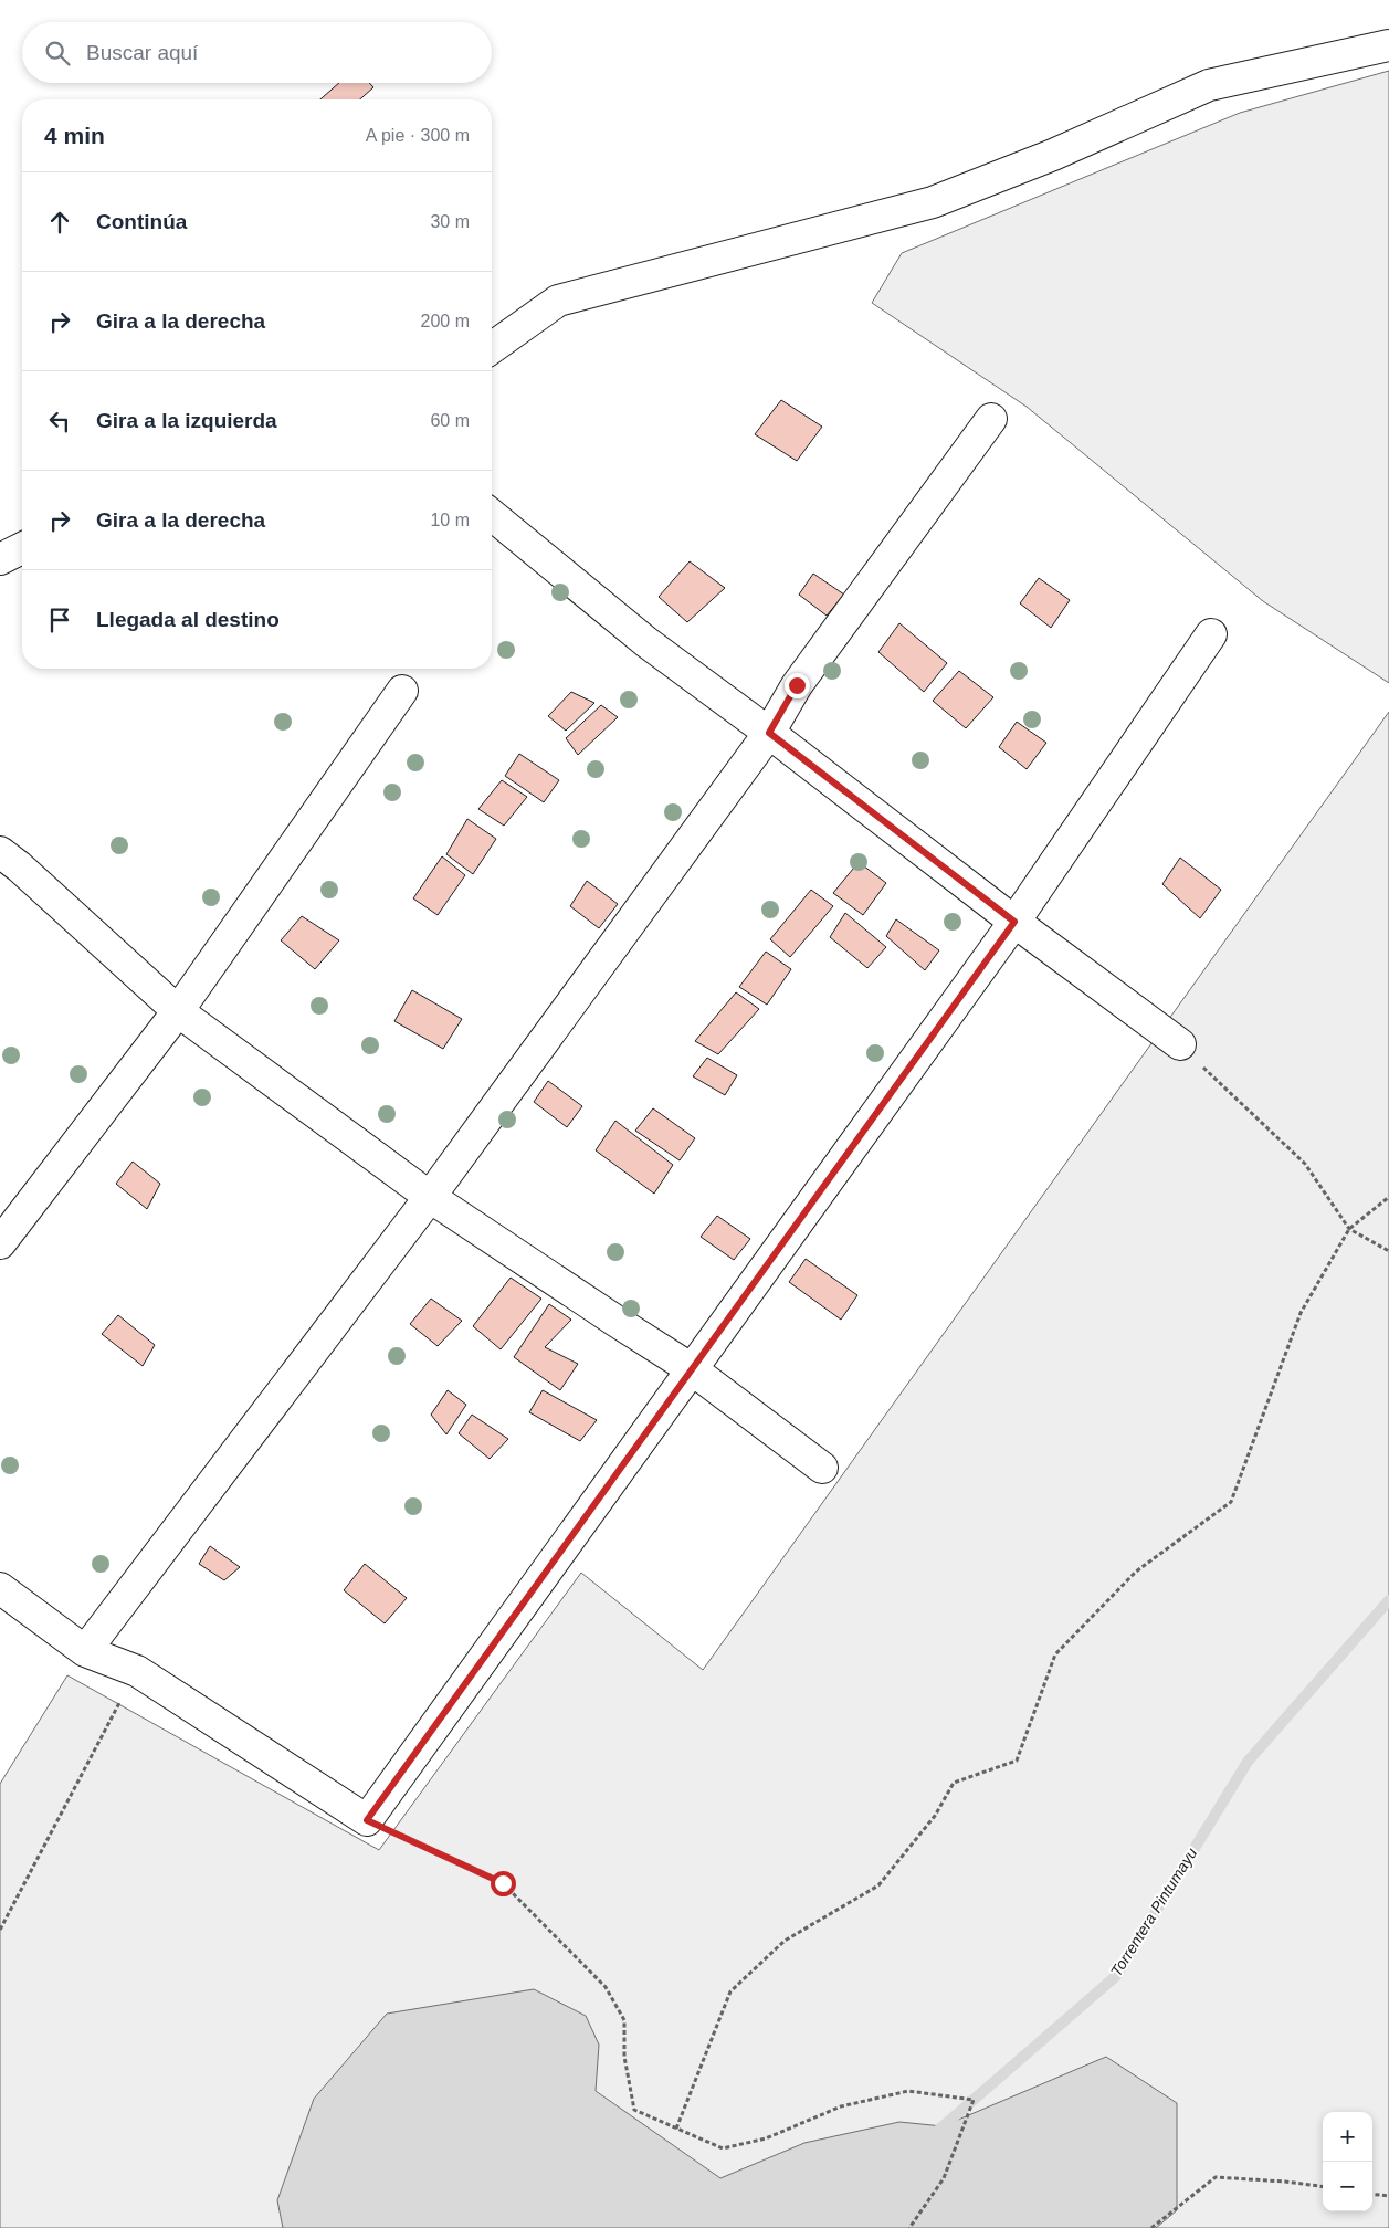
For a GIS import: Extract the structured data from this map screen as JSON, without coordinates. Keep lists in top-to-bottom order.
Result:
{
  "water": ["Torrentera Pintumayu"],
  "page": {
    "search": "Buscar aquí",
    "heading": ["4 min", "A pie · 300 m"],
    "list": [
      ["Continúa", "30 m"],
      ["Gira a la derecha", "200 m"],
      ["Gira a la izquierda", "60 m"],
      ["Gira a la derecha", "10 m"],
      "Llegada al destino"
    ],
    "map_buttons": ["+", "−"]
  }
}
